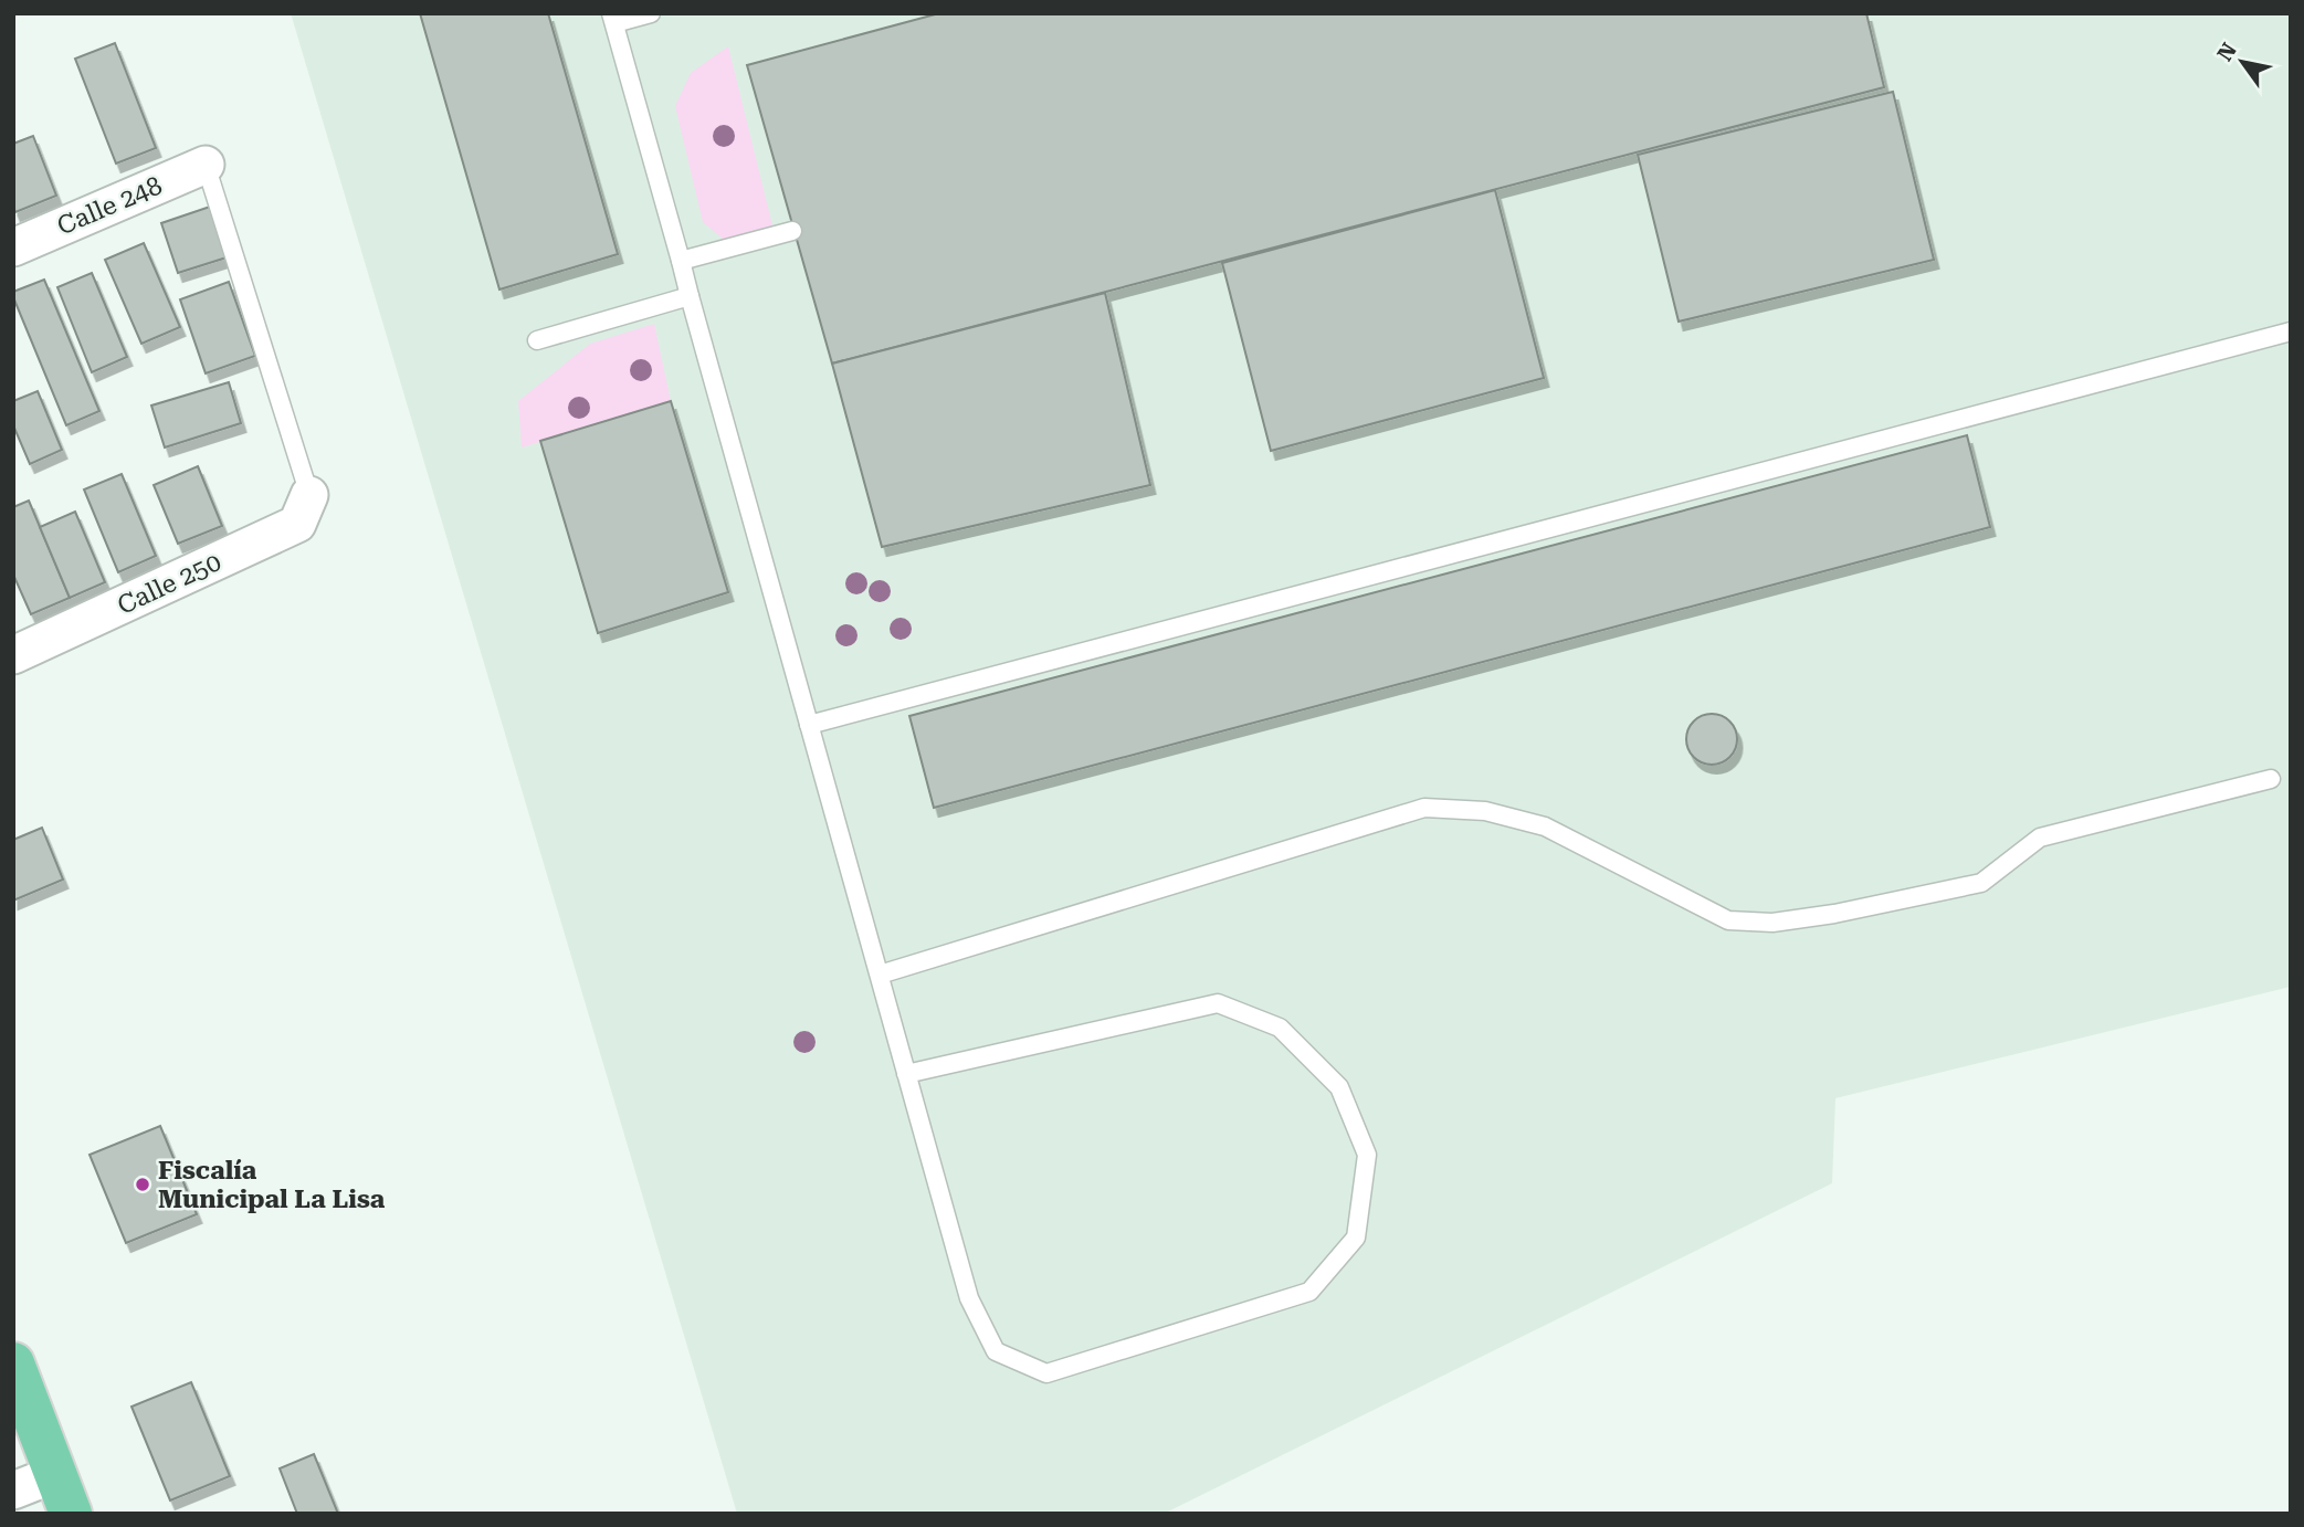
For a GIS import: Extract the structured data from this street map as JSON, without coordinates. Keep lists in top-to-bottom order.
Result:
{
  "streets": {
    "street": ["Calle 248", "Calle 250"]
  },
  "places": ["Fiscalía Municipal La Lisa"],
  "north": "top left"
}
